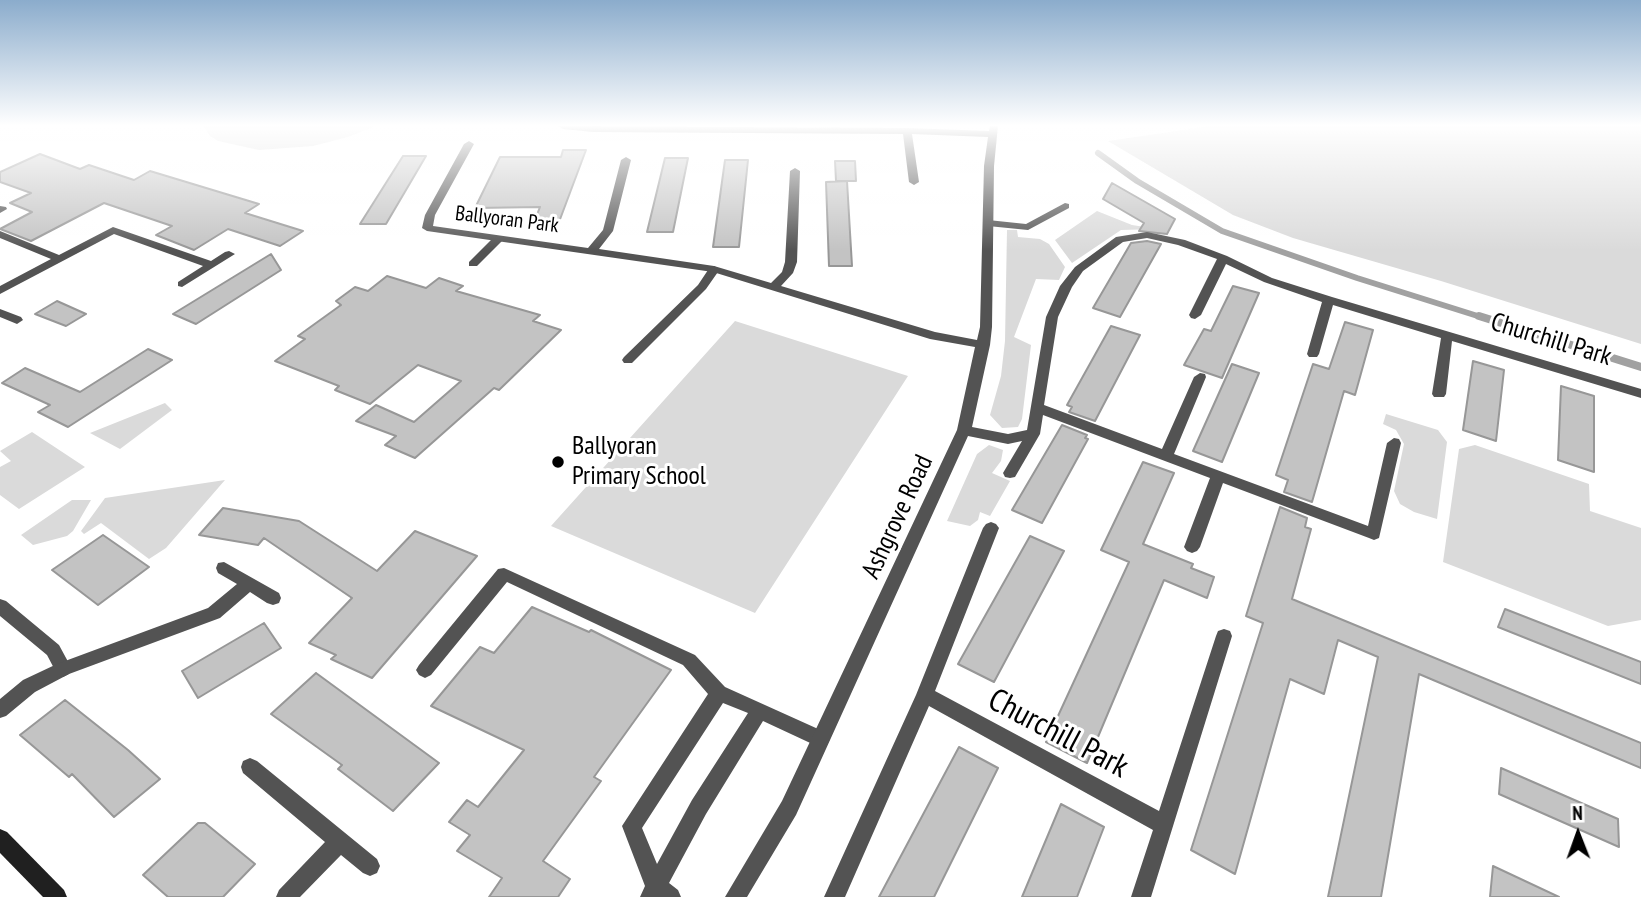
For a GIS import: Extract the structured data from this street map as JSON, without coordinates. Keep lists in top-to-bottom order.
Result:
{
  "streets": {
    "street": ["Ballyoran Park", "Churchill Park", "Ashgrove Road"]
  },
  "crossings": [
    ["Ballyoran Park", "Ashgrove Road"]
  ],
  "places": ["Ballyoran Primary School"],
  "north": "top"
}
